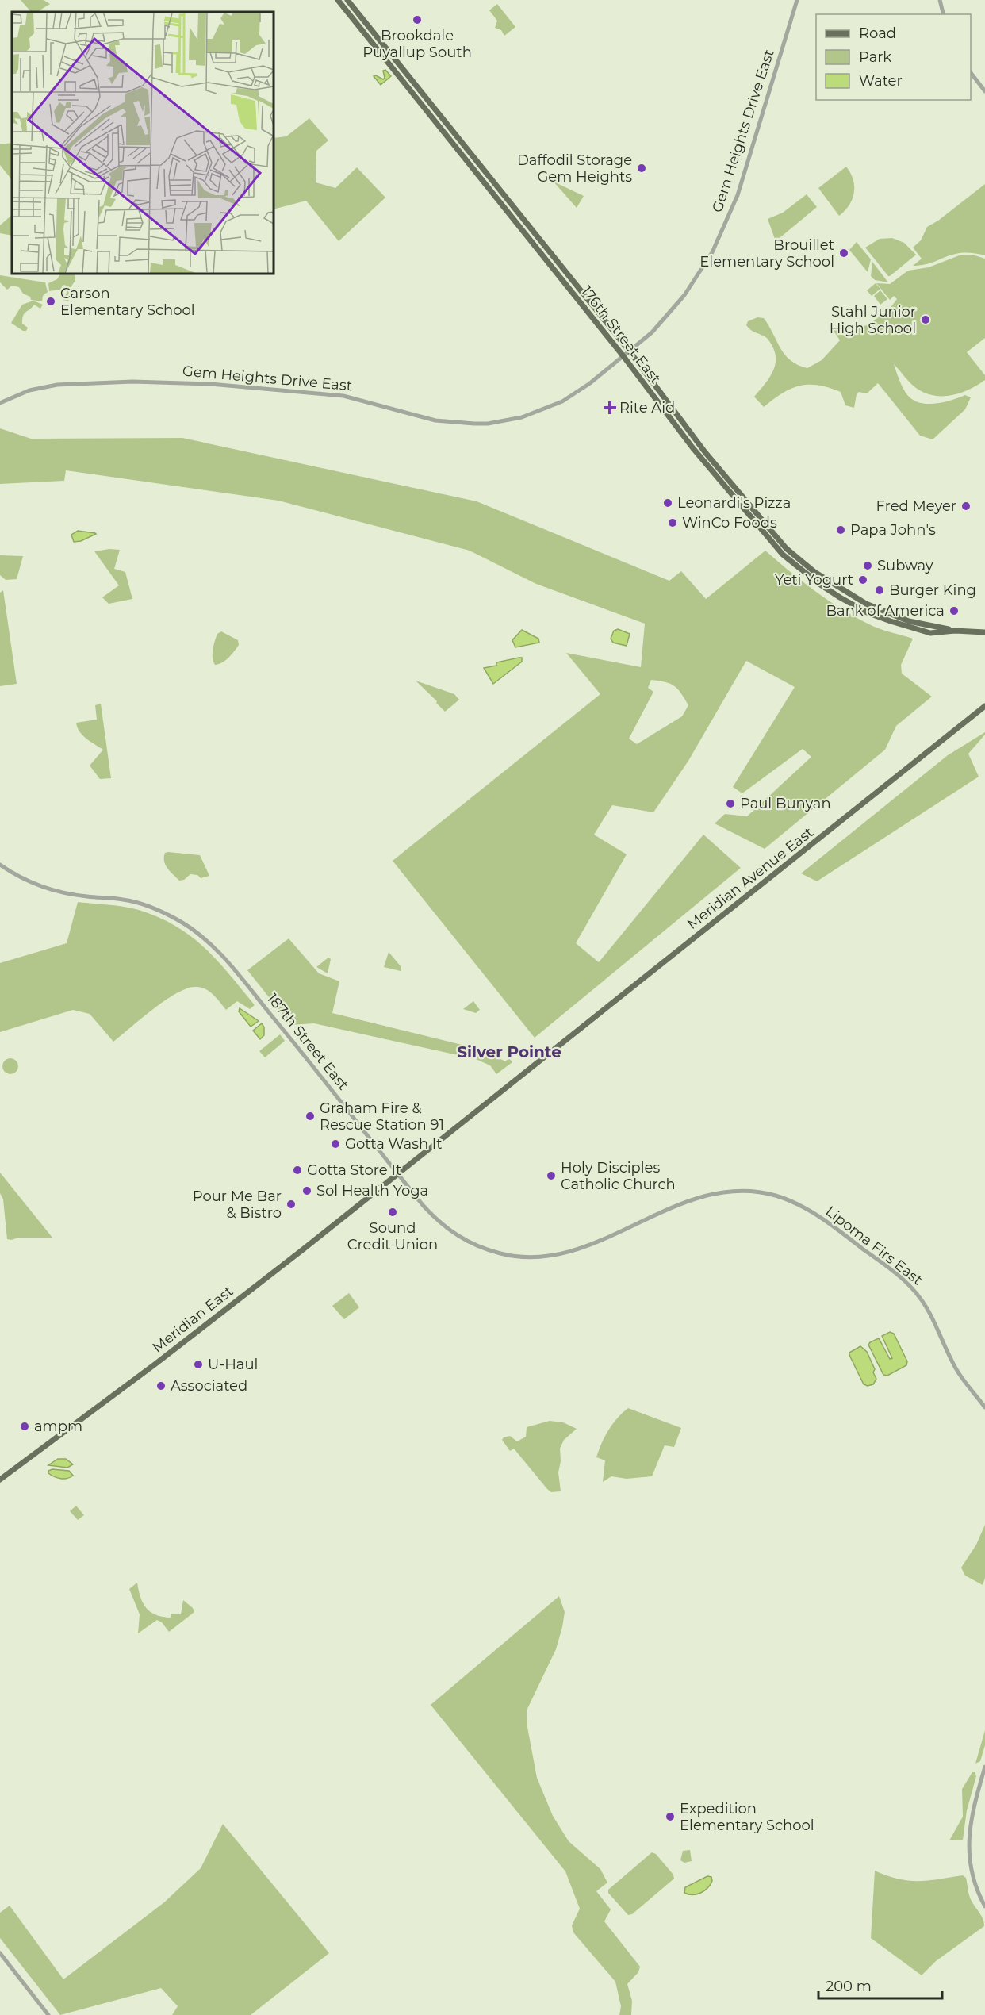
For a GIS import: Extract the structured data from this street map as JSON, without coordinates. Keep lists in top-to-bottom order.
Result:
{
  "streets": {
    "main road": ["176th Street East", "Meridian Avenue East", "Meridian East"],
    "street": ["Gem Heights Drive East", "187th Street East", "Lipoma Firs East"]
  },
  "crossings": [
    ["Gem Heights Drive East", "176th Street East"],
    ["Meridian Avenue East", "187th Street East"],
    ["Meridian Avenue East", "Meridian East"],
    ["187th Street East", "Lipoma Firs East"],
    ["187th Street East", "Meridian East"]
  ],
  "districts": ["Silver Pointe"],
  "places": {
    "other": [
      "Brookdale Puyallup South",
      "Daffodil Storage Gem Heights",
      "Brouillet Elementary School",
      "Carson Elementary School",
      "Stahl Junior High School",
      "Leonardi's Pizza",
      "Fred Meyer",
      "WinCo Foods",
      "Papa John's",
      "Subway",
      "Yeti Yogurt",
      "Burger King",
      "Bank of America",
      "Paul Bunyan",
      "Graham Fire & Rescue Station 91",
      "Gotta Wash It",
      "Gotta Store It",
      "Holy Disciples Catholic Church",
      "Sol Health Yoga",
      "Pour Me Bar & Bistro",
      "Sound Credit Union",
      "U-Haul",
      "Associated",
      "ampm",
      "Expedition Elementary School"
    ],
    "health": ["Rite Aid"]
  },
  "legend": ["Road", "Park", "Water"],
  "scale_bar": "200 m"
}
